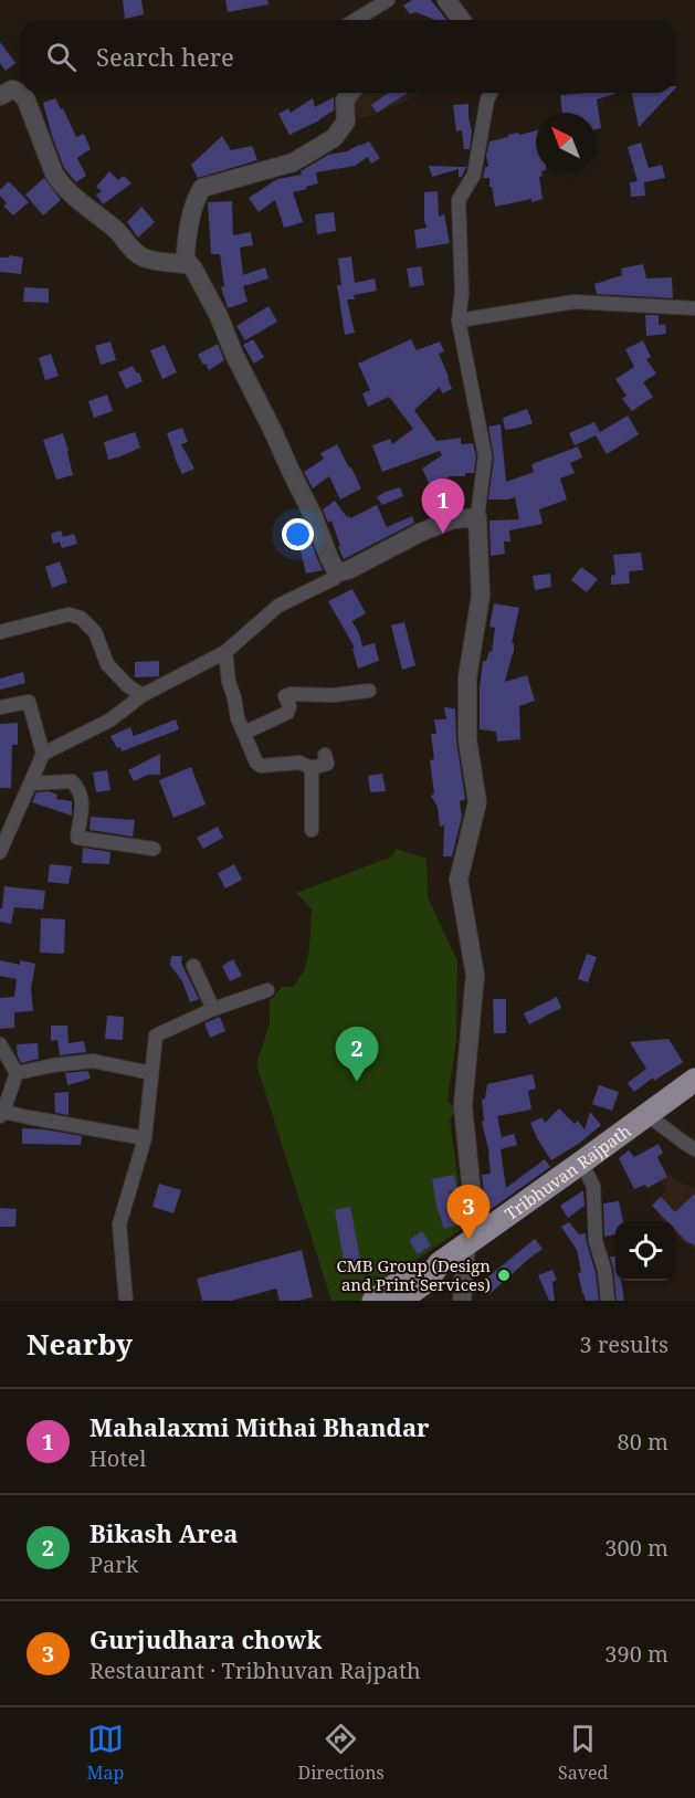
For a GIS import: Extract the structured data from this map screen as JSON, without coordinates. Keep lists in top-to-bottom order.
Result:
{
  "streets": {
    "highway": ["Tribhuvan Rajpath"]
  },
  "places": ["CMB Group (Design and Print Services)"],
  "north": "top left",
  "page": {
    "search": "Search here",
    "pins": ["1", "2", "3"],
    "heading": ["Nearby", "3 results"],
    "list": [
      {
        "mark": "1",
        "name": "Mahalaxmi Mithai Bhandar",
        "note": "Hotel",
        "value": "80 m"
      },
      {
        "mark": "2",
        "name": "Bikash Area",
        "note": "Park",
        "value": "300 m"
      },
      {
        "mark": "3",
        "name": "Gurjudhara chowk",
        "note": "Restaurant · Tribhuvan Rajpath",
        "value": "390 m"
      }
    ],
    "nav": ["Map", "Directions", "Saved"]
  }
}
